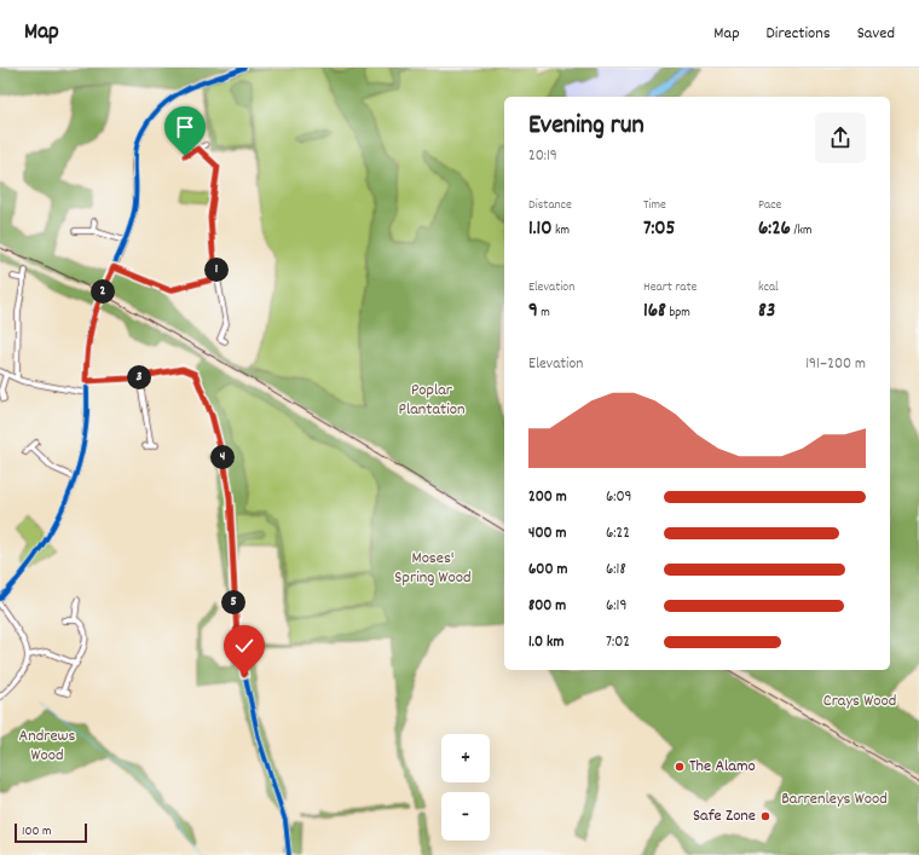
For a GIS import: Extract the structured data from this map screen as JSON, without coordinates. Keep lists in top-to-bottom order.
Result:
{
  "parks": [
    "Poplar Plantation",
    "Moses' Spring Wood",
    "Crays Wood",
    "Andrews Wood",
    "Barrenleys Wood"
  ],
  "places": ["The Alamo", "Safe Zone"],
  "scale_bar": "100 m",
  "page": {
    "header": "Map",
    "nav": ["Map", "Directions", "Saved"],
    "heading": ["Evening run", "20:19"],
    "stats": [
      ["Distance", "1.10 km"],
      ["Time", "7:05"],
      ["Pace", "6:26 /km"],
      ["Elevation", "9 m"],
      ["Heart rate", "168 bpm"],
      ["kcal", "83"]
    ],
    "pins": [
      "1",
      "2",
      "3",
      "4",
      "5"
    ],
    "chart": ["Elevation", "191–200 m"],
    "list": [
      {
        "name": "200 m",
        "note": "6:09"
      },
      {
        "name": "400 m",
        "note": "6:22"
      },
      {
        "name": "600 m",
        "note": "6:18"
      },
      {
        "name": "800 m",
        "note": "6:19"
      },
      {
        "name": "1.0 km",
        "note": "7:02"
      }
    ],
    "map_buttons": ["+", "−"],
    "scale": "100 m"
  }
}
